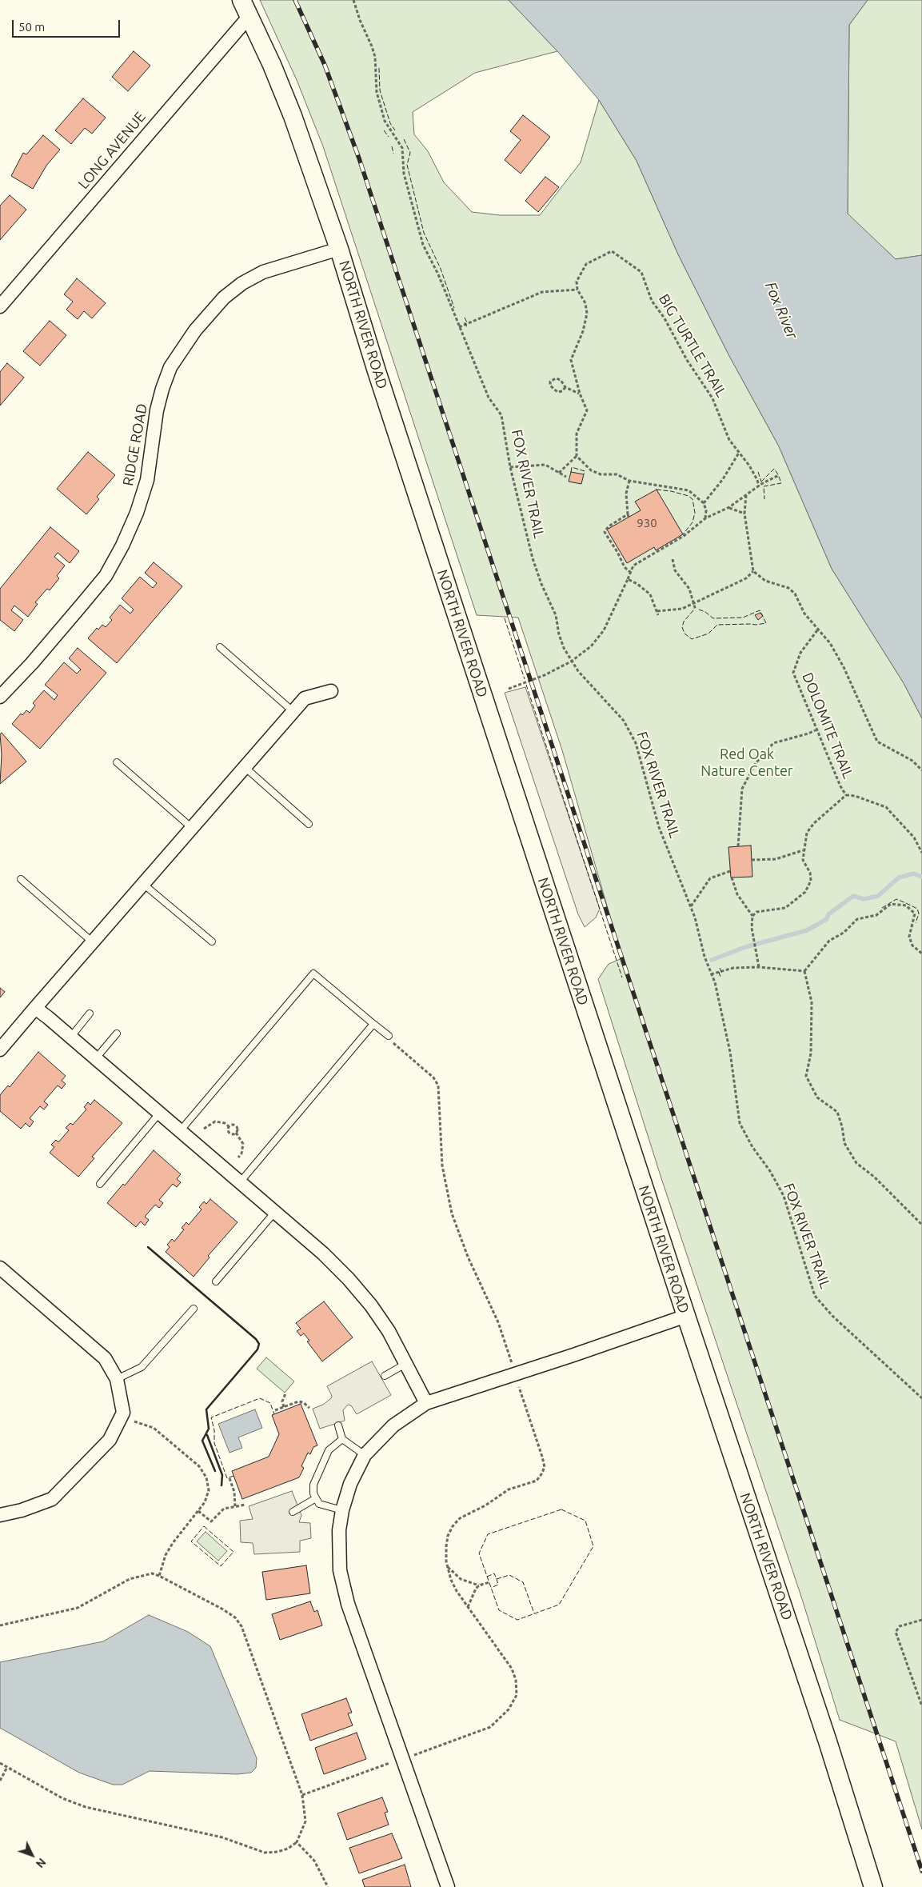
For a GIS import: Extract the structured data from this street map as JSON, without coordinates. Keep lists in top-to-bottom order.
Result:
{
  "streets": {
    "main road": ["NORTH RIVER ROAD"],
    "street": ["LONG AVENUE", "RIDGE ROAD"],
    "path": ["BIG TURTLE TRAIL", "FOX RIVER TRAIL", "DOLOMITE TRAIL"]
  },
  "crossings": [
    ["LONG AVENUE", "NORTH RIVER ROAD"],
    ["NORTH RIVER ROAD", "RIDGE ROAD"]
  ],
  "water": ["Fox River"],
  "parks": ["Red Oak Nature Center"],
  "house_numbers": ["930"],
  "scale_bar": "50 m",
  "north": "bottom right"
}
